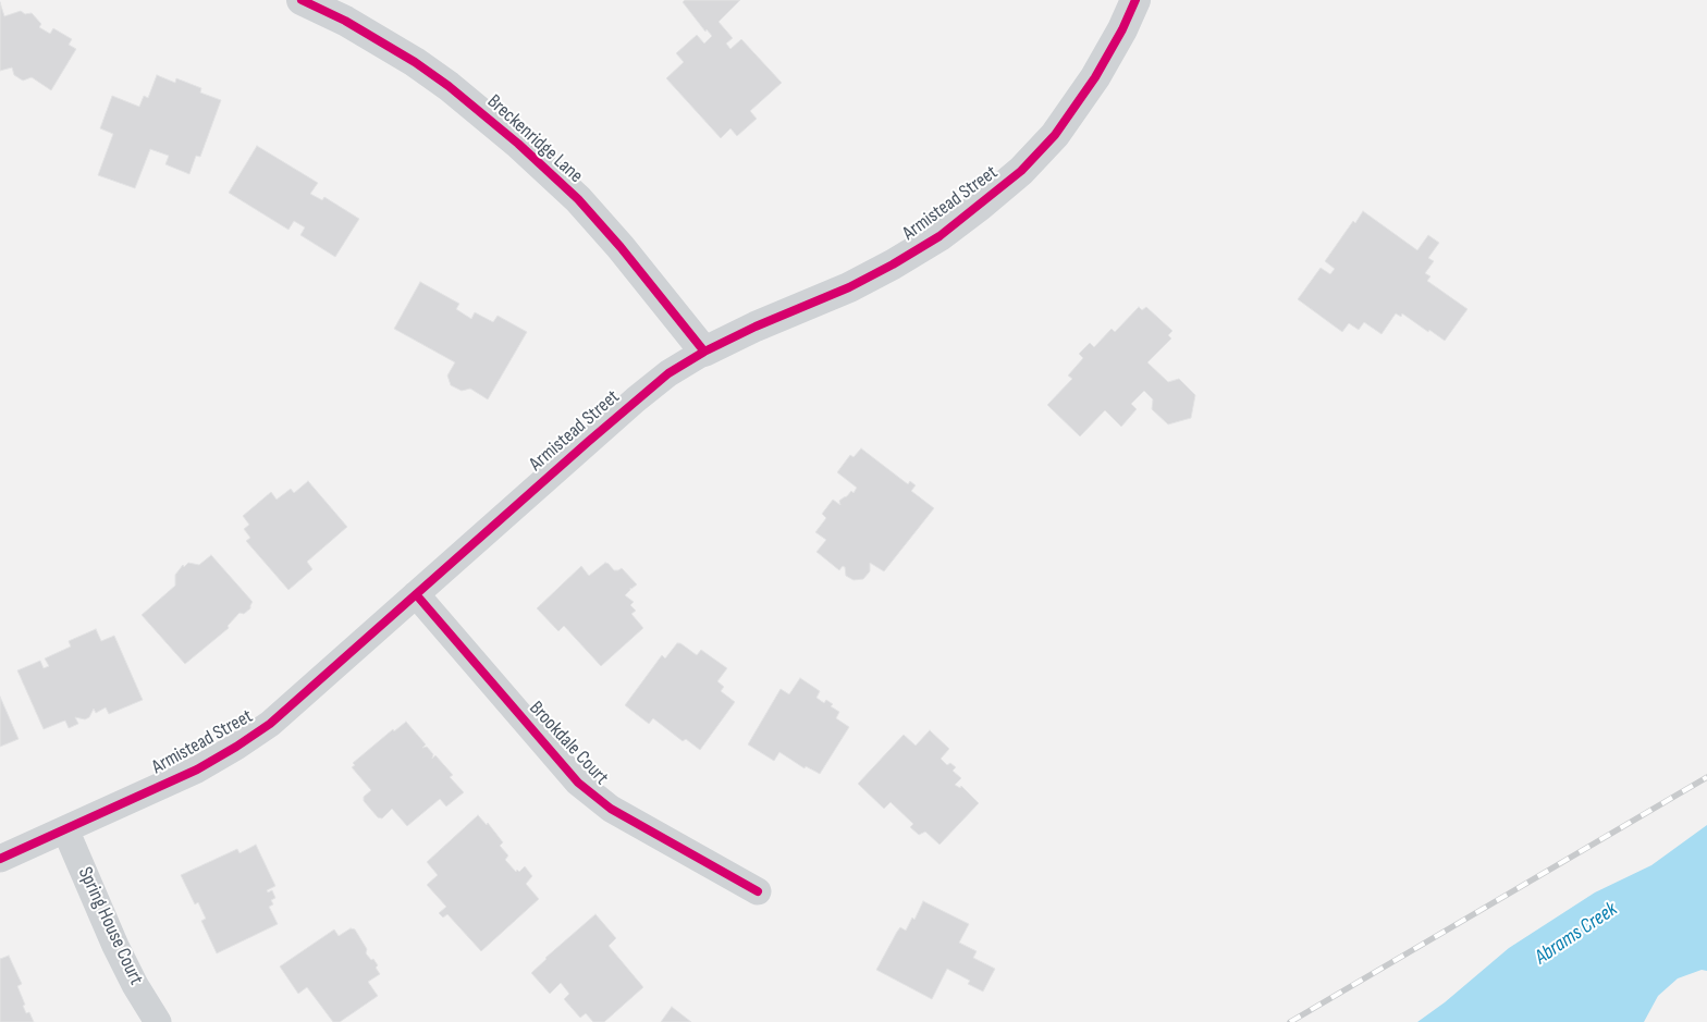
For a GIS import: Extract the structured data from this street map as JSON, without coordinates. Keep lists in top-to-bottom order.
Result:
{
  "streets": {
    "street": [
      "Breckenridge Lane",
      "Armistead Street",
      "Brookdale Court",
      "Spring House Court"
    ]
  },
  "crossings": [
    ["Breckenridge Lane", "Armistead Street"],
    ["Armistead Street", "Brookdale Court"],
    ["Armistead Street", "Spring House Court"]
  ],
  "water": ["Abrams Creek"]
}
